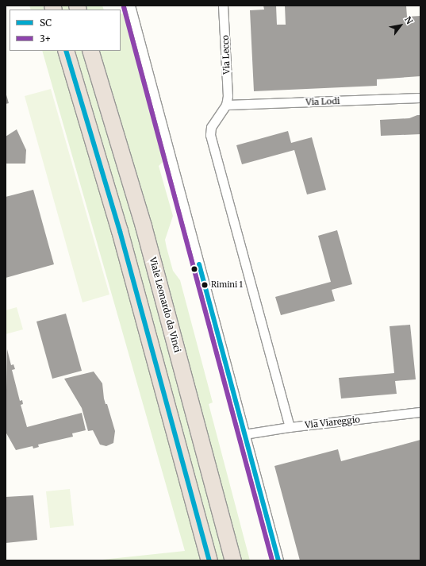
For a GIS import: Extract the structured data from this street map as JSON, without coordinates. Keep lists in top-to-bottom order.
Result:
{
  "streets": {
    "highway": ["Viale Leonardo da Vinci"],
    "street": ["Via Lecco", "Via Lodi", "Via Viareggio"]
  },
  "crossings": [
    ["Via Lecco", "Via Lodi"]
  ],
  "places": ["Rimini 1"],
  "lines": ["transit line 3+", "transit line SC"],
  "legend": ["SC", "3+"],
  "north": "top right"
}
